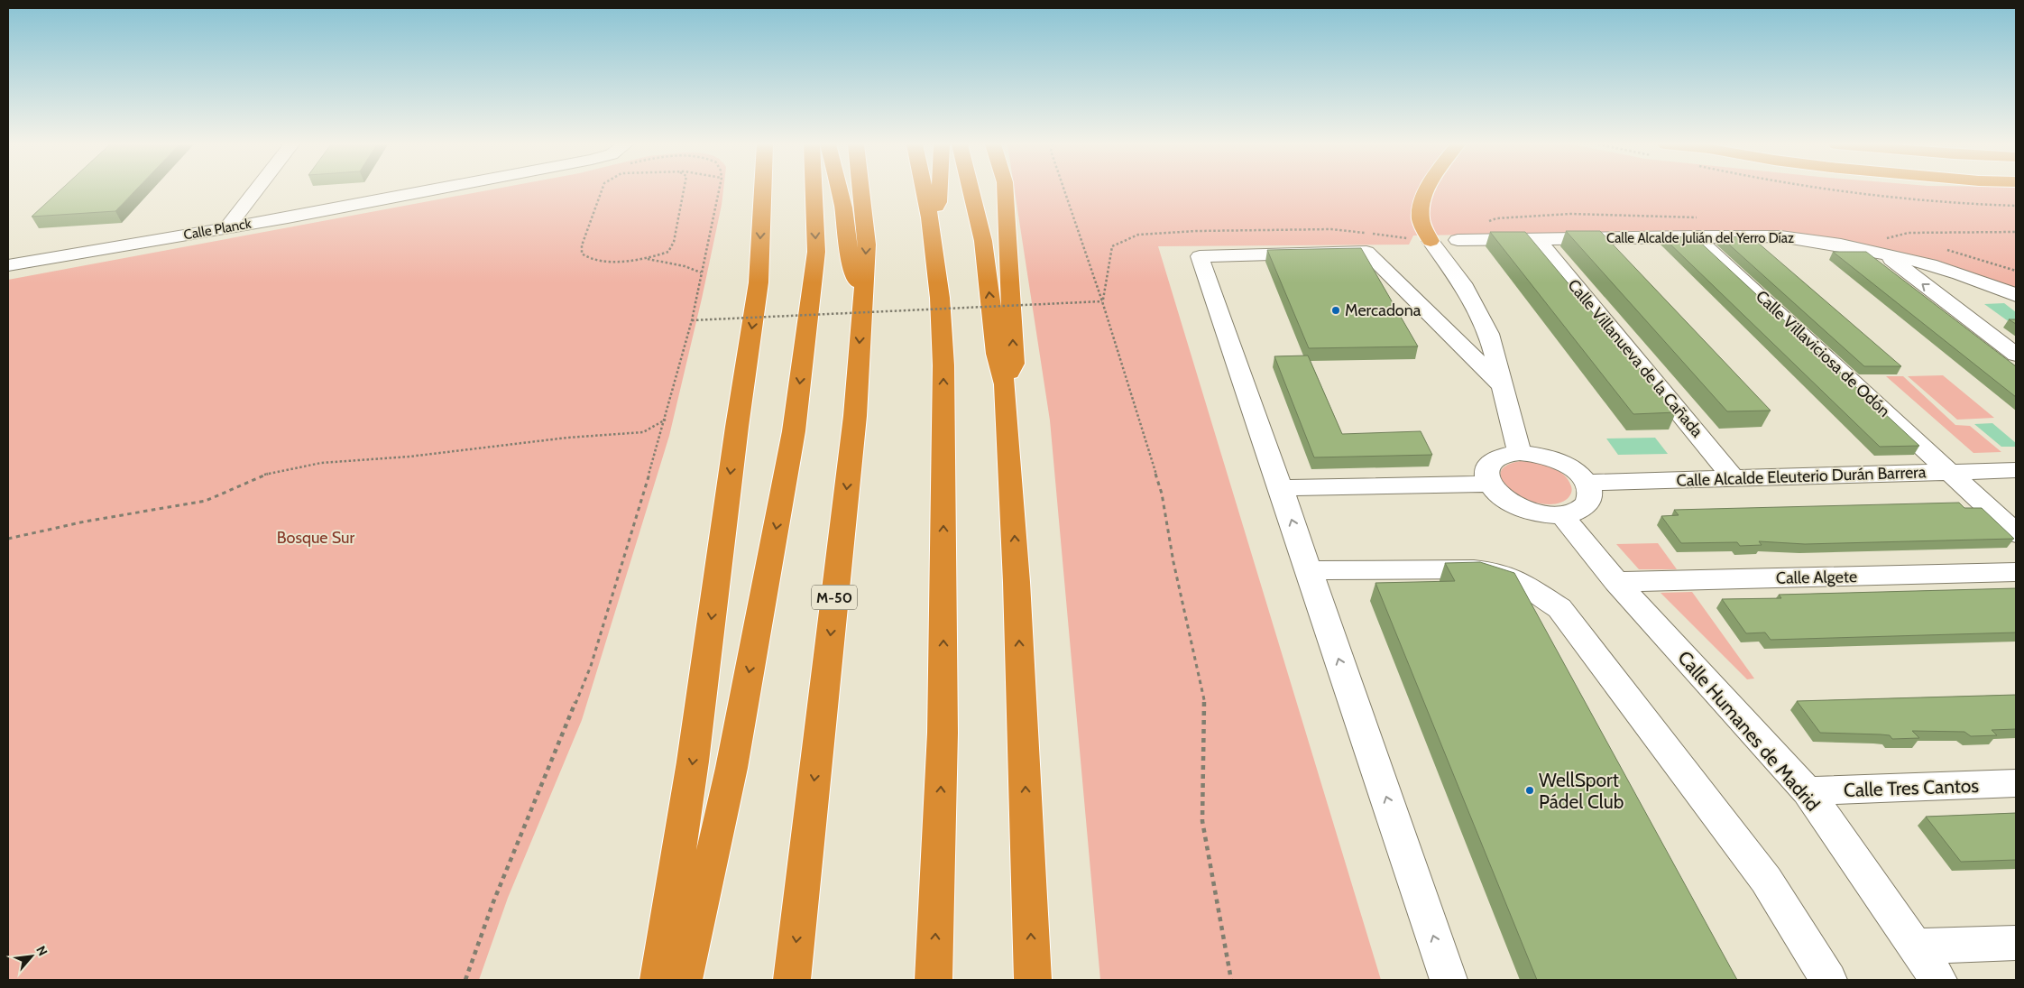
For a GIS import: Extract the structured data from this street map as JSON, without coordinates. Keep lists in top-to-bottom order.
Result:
{
  "streets": {
    "highway": ["M-50"],
    "street": [
      "Calle Planck",
      "Calle Alcalde Julián del Yerro Díaz",
      "Calle Villaviciosa de Odón",
      "Calle Villanueva de la Cañada",
      "Calle Alcalde Eleuterio Durán Barrera",
      "Calle Algete",
      "Calle Humanes de Madrid",
      "Calle Tres Cantos"
    ]
  },
  "crossings": [
    ["Calle Alcalde Julián del Yerro Díaz", "Calle Villaviciosa de Odón"],
    ["Calle Alcalde Julián del Yerro Díaz", "Calle Villanueva de la Cañada"],
    ["Calle Villaviciosa de Odón", "Calle Alcalde Eleuterio Durán Barrera"],
    ["Calle Villanueva de la Cañada", "Calle Alcalde Eleuterio Durán Barrera"],
    ["Calle Algete", "Calle Humanes de Madrid"],
    ["Calle Humanes de Madrid", "Calle Tres Cantos"]
  ],
  "parks": ["Bosque Sur"],
  "places": ["Mercadona", "WellSport Pádel Club"],
  "north": "top right"
}
